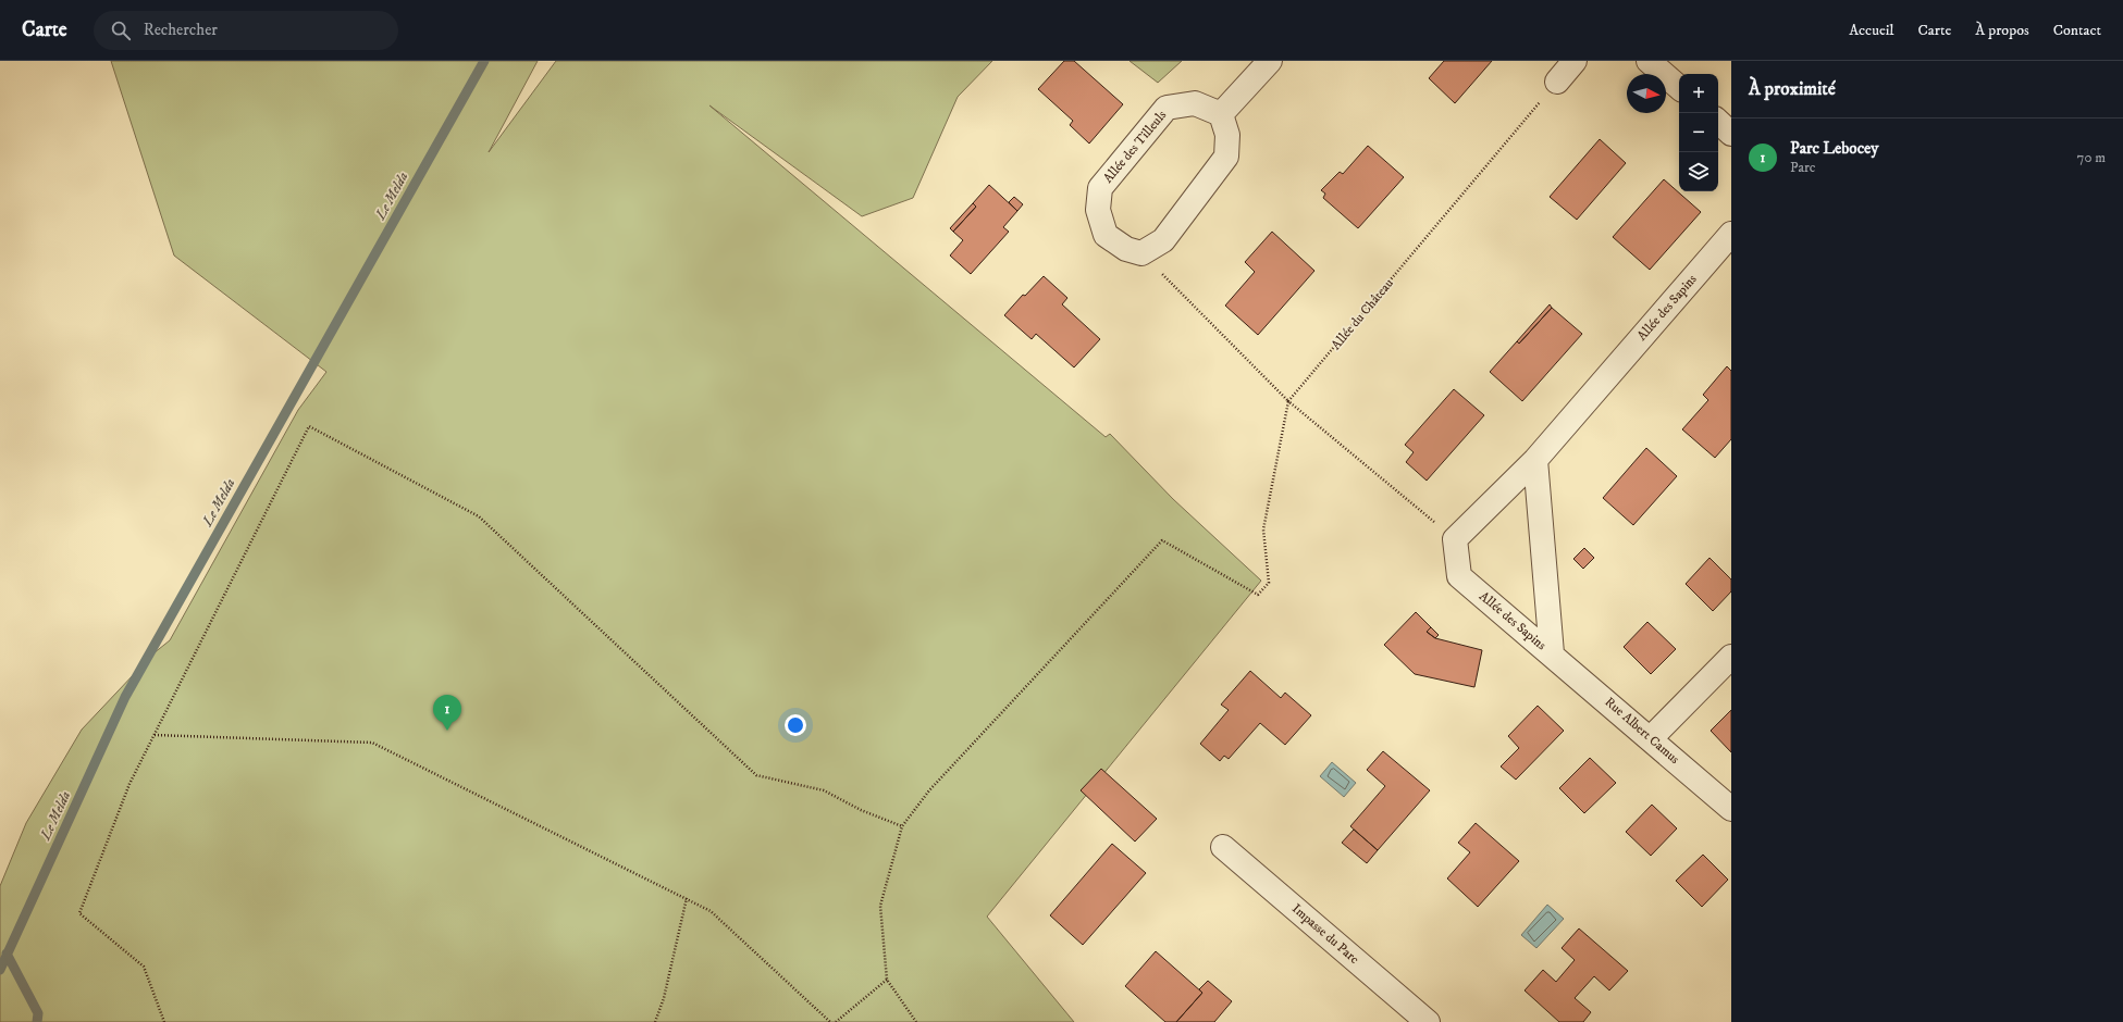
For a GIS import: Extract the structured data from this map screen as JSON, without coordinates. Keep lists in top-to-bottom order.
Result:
{
  "streets": {
    "street": [
      "Allée des Tilleuls",
      "Allée des Sapins",
      "Rue Albert Camus",
      "Impasse du Parc"
    ],
    "path": ["Allée du Château"]
  },
  "crossings": [
    ["Allée des Sapins", "Rue Albert Camus"]
  ],
  "water": ["Le Melda"],
  "north": "right",
  "page": {
    "header": "Carte",
    "search": "Rechercher",
    "nav": [
      "Accueil",
      "Carte",
      "À propos",
      "Contact"
    ],
    "heading": "À proximité",
    "map_buttons": ["+", "−"],
    "list": [
      {
        "mark": "1",
        "name": "Parc Lebocey",
        "note": "Parc",
        "value": "70 m"
      }
    ],
    "pins": "1"
  }
}
